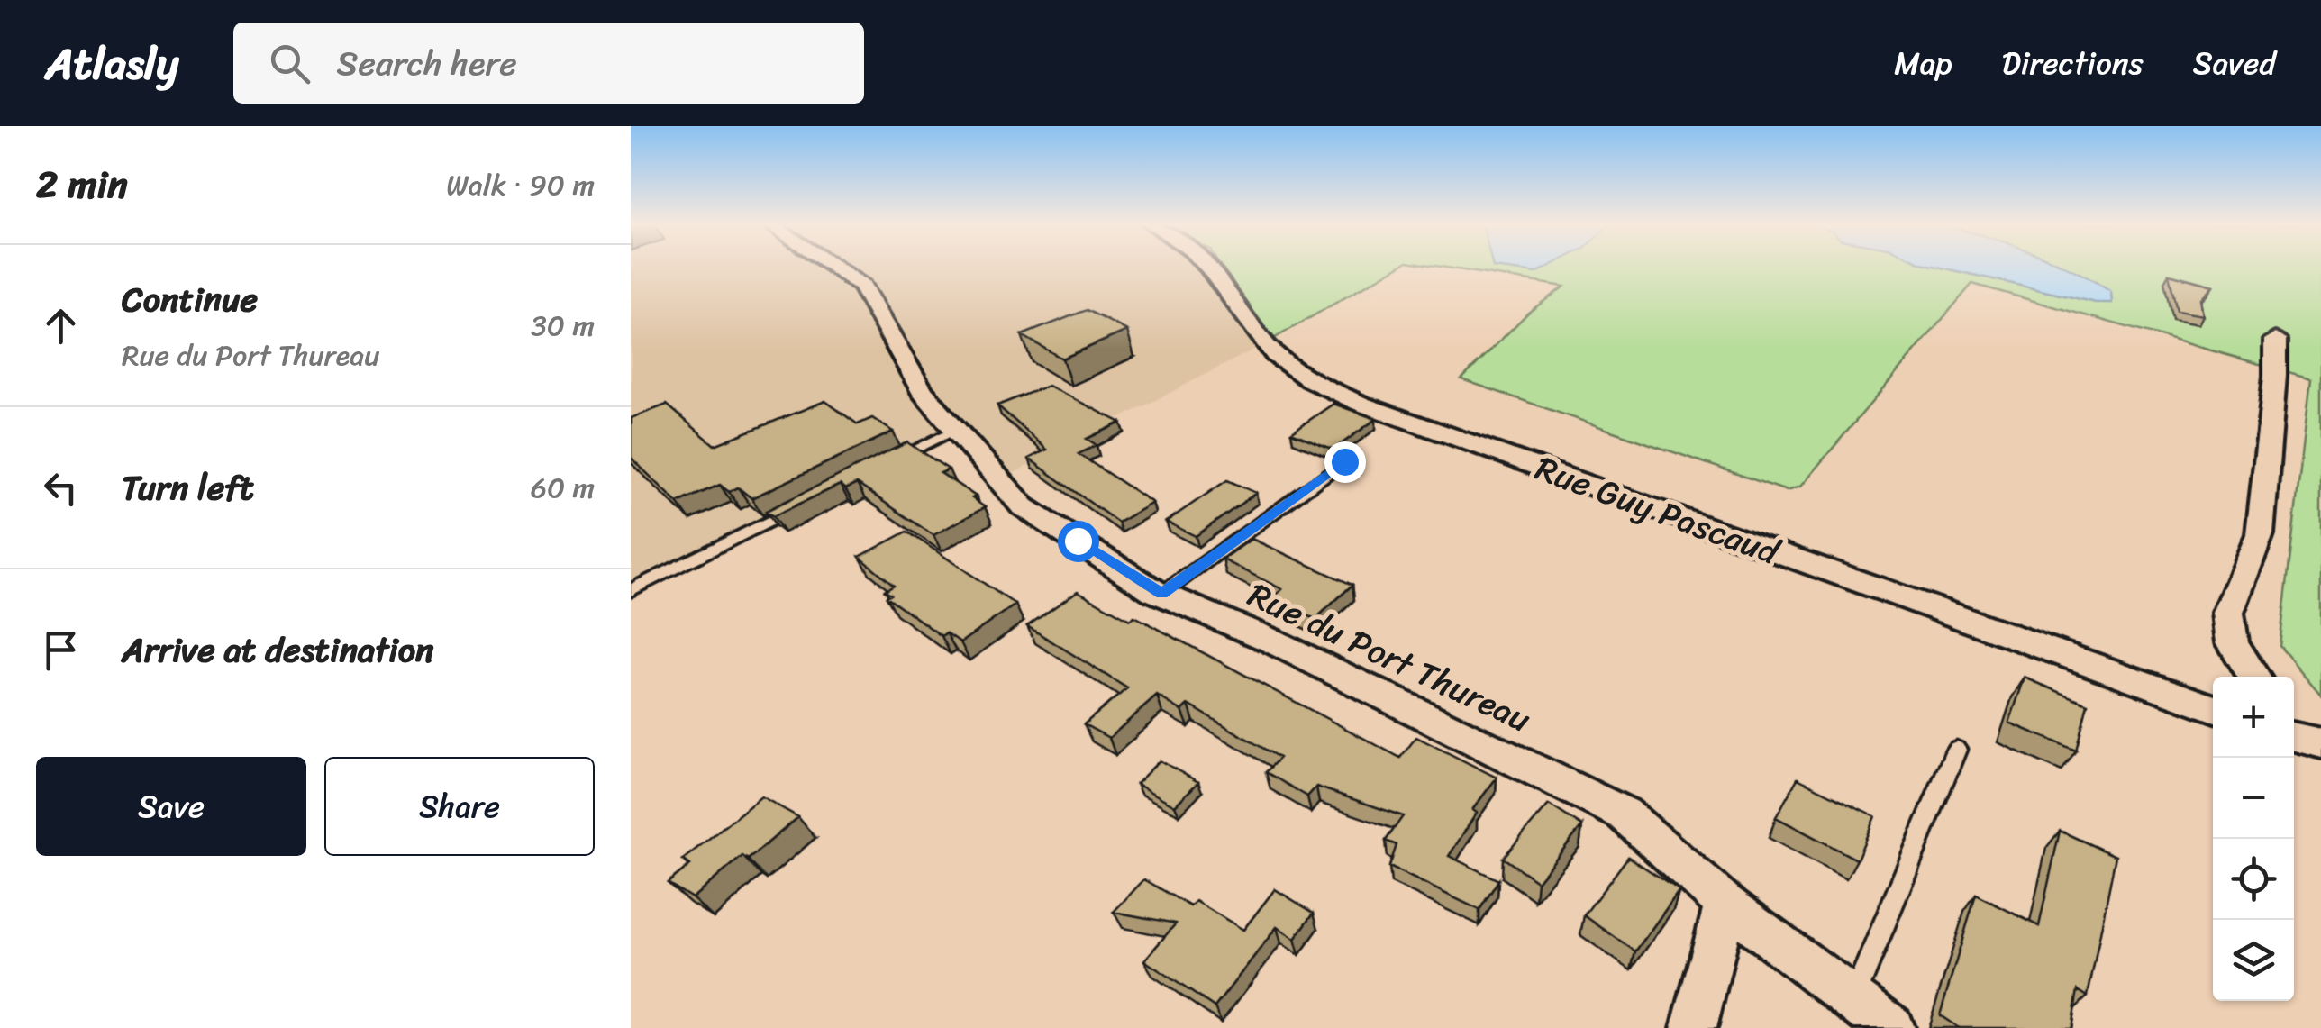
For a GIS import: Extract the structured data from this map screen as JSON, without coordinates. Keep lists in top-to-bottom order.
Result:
{
  "streets": {
    "street": ["Rue Guy Pascaud", "Rue du Port Thureau"]
  },
  "page": {
    "header": "Atlasly",
    "search": "Search here",
    "nav": ["Map", "Directions", "Saved"],
    "heading": ["2 min", "Walk · 90 m"],
    "list": [
      ["Continue", "Rue du Port Thureau", "30 m"],
      ["Turn left", "60 m"],
      "Arrive at destination"
    ],
    "map_buttons": ["+", "−"],
    "buttons": ["Save", "Share"]
  }
}
